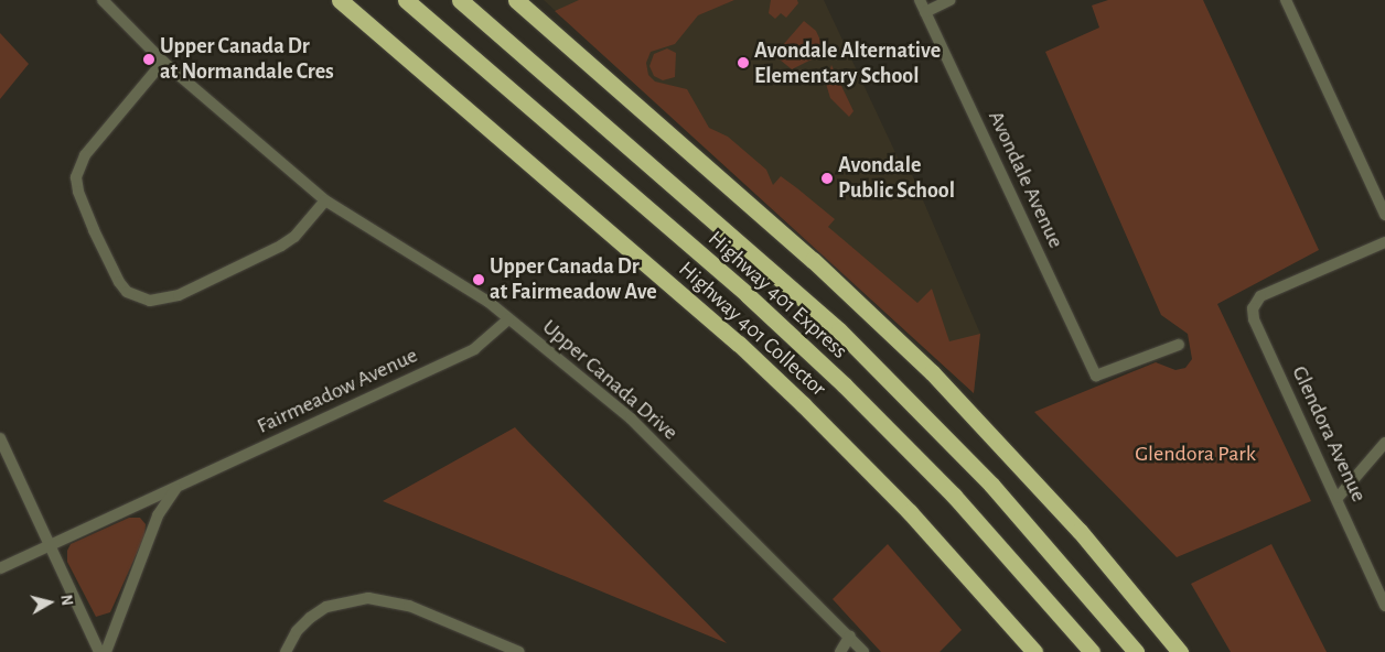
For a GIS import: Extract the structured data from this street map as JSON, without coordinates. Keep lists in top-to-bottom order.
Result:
{
  "streets": {
    "highway": ["Highway 401 Express", "Highway 401 Collector"],
    "street": [
      "Avondale Avenue",
      "Upper Canada Drive",
      "Fairmeadow Avenue",
      "Glendora Avenue"
    ]
  },
  "crossings": [
    ["Upper Canada Drive", "Fairmeadow Avenue"]
  ],
  "parks": ["Glendora Park"],
  "places": [
    "Upper Canada Dr at Normandale Cres",
    "Avondale Alternative Elementary School",
    "Avondale Public School",
    "Upper Canada Dr at Fairmeadow Ave"
  ],
  "north": "right"
}
